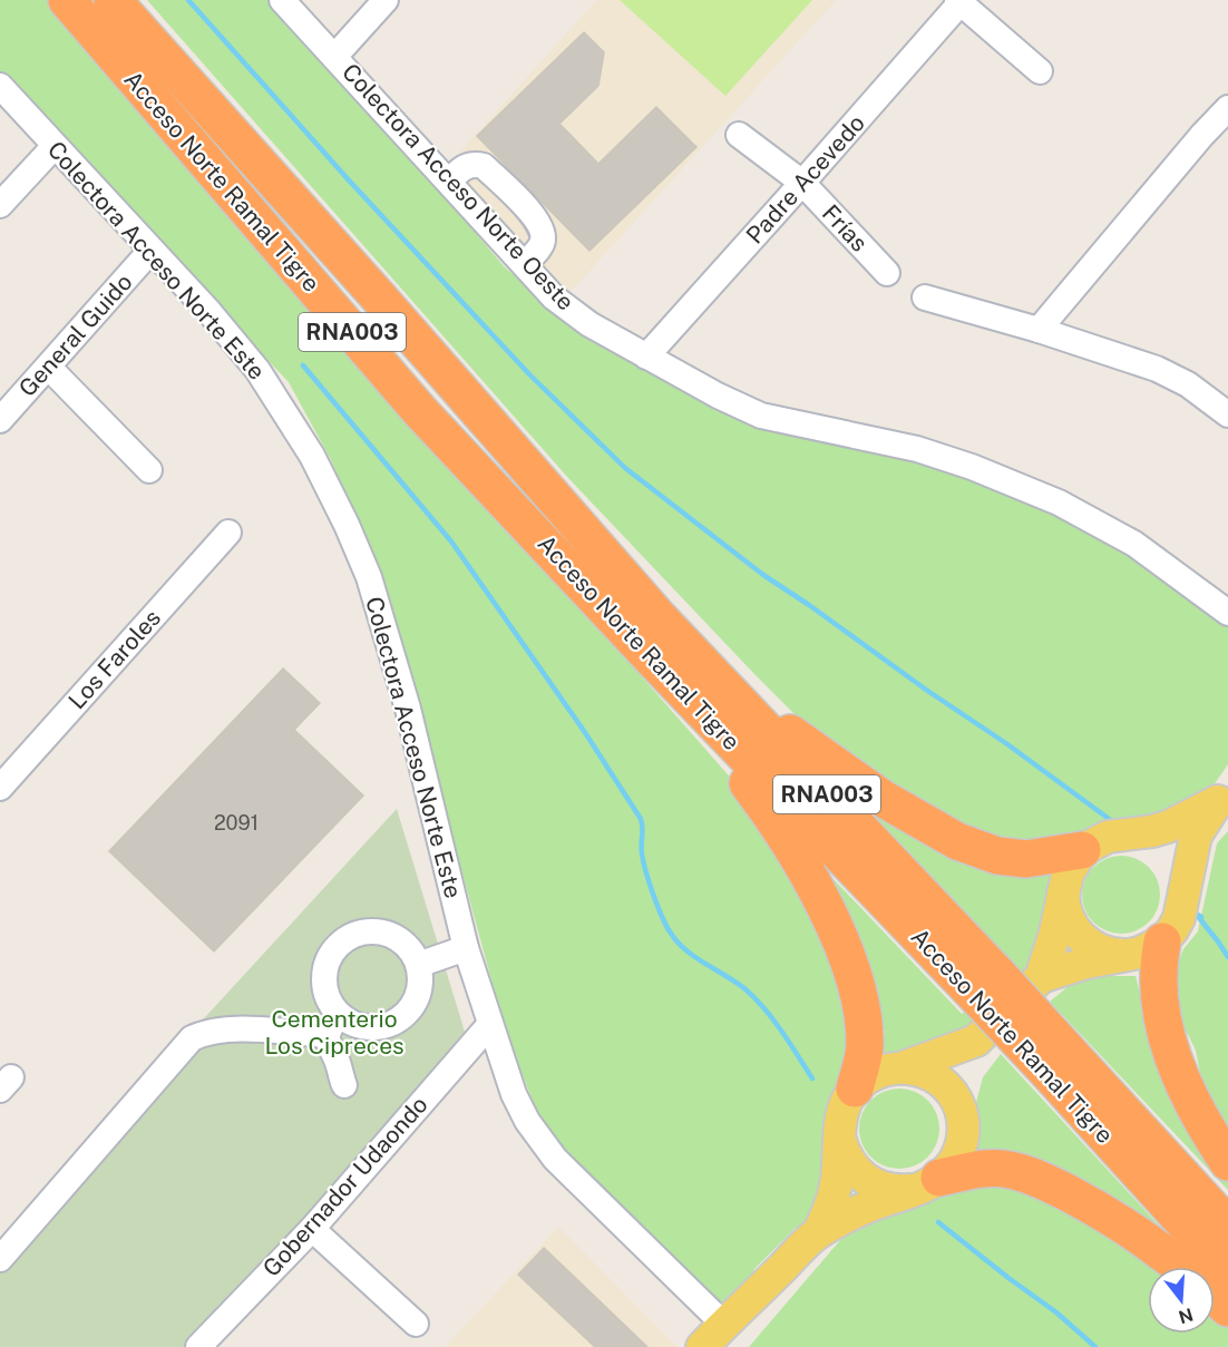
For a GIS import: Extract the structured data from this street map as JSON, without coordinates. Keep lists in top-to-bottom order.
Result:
{
  "streets": {
    "highway": ["Acceso Norte Ramal Tigre", "RNA003"],
    "street": [
      "Padre Acevedo",
      "Colectora Acceso Norte Oeste",
      "Frías",
      "Colectora Acceso Norte Este",
      "General Guido",
      "Los Faroles",
      "Gobernador Udaondo"
    ]
  },
  "crossings": [
    ["Padre Acevedo", "Colectora Acceso Norte Oeste"],
    ["Padre Acevedo", "Frías"],
    ["Colectora Acceso Norte Este", "General Guido"],
    ["Colectora Acceso Norte Este", "Gobernador Udaondo"]
  ],
  "parks": ["Cementerio Los Cipreces"],
  "house_numbers": ["2091"],
  "north": "bottom"
}
